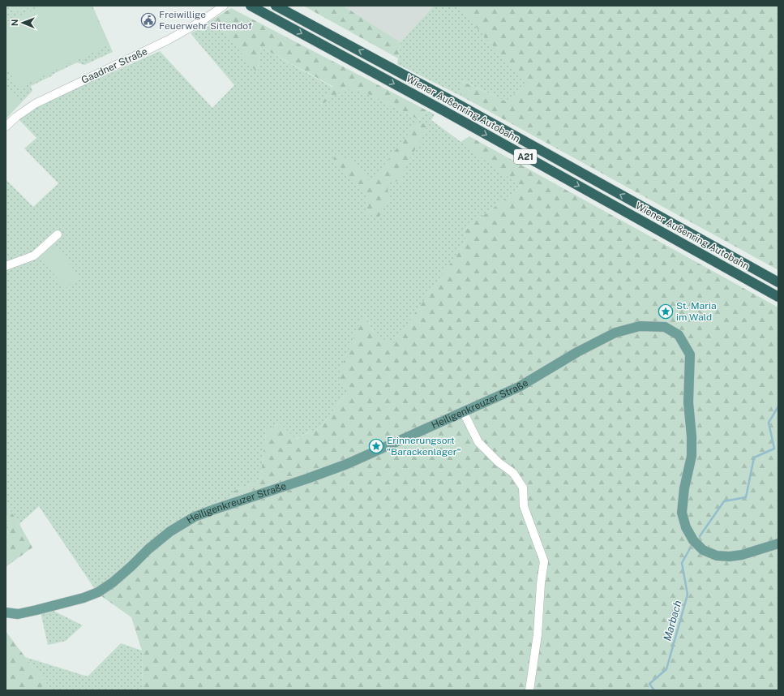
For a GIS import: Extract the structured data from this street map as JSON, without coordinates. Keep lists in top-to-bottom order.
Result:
{
  "streets": {
    "highway": ["Wiener Außenring Autobahn", "A21"],
    "main road": ["Heiligenkreuzer Straße"],
    "street": ["Gaadner Straße"]
  },
  "water": ["Marbach"],
  "places": {
    "public building": ["Freiwillige Feuerwehr Sittendof"],
    "place": ["St. Maria im Wald", "Erinnerungsort \"Barackenlager\""]
  },
  "north": "left"
}
